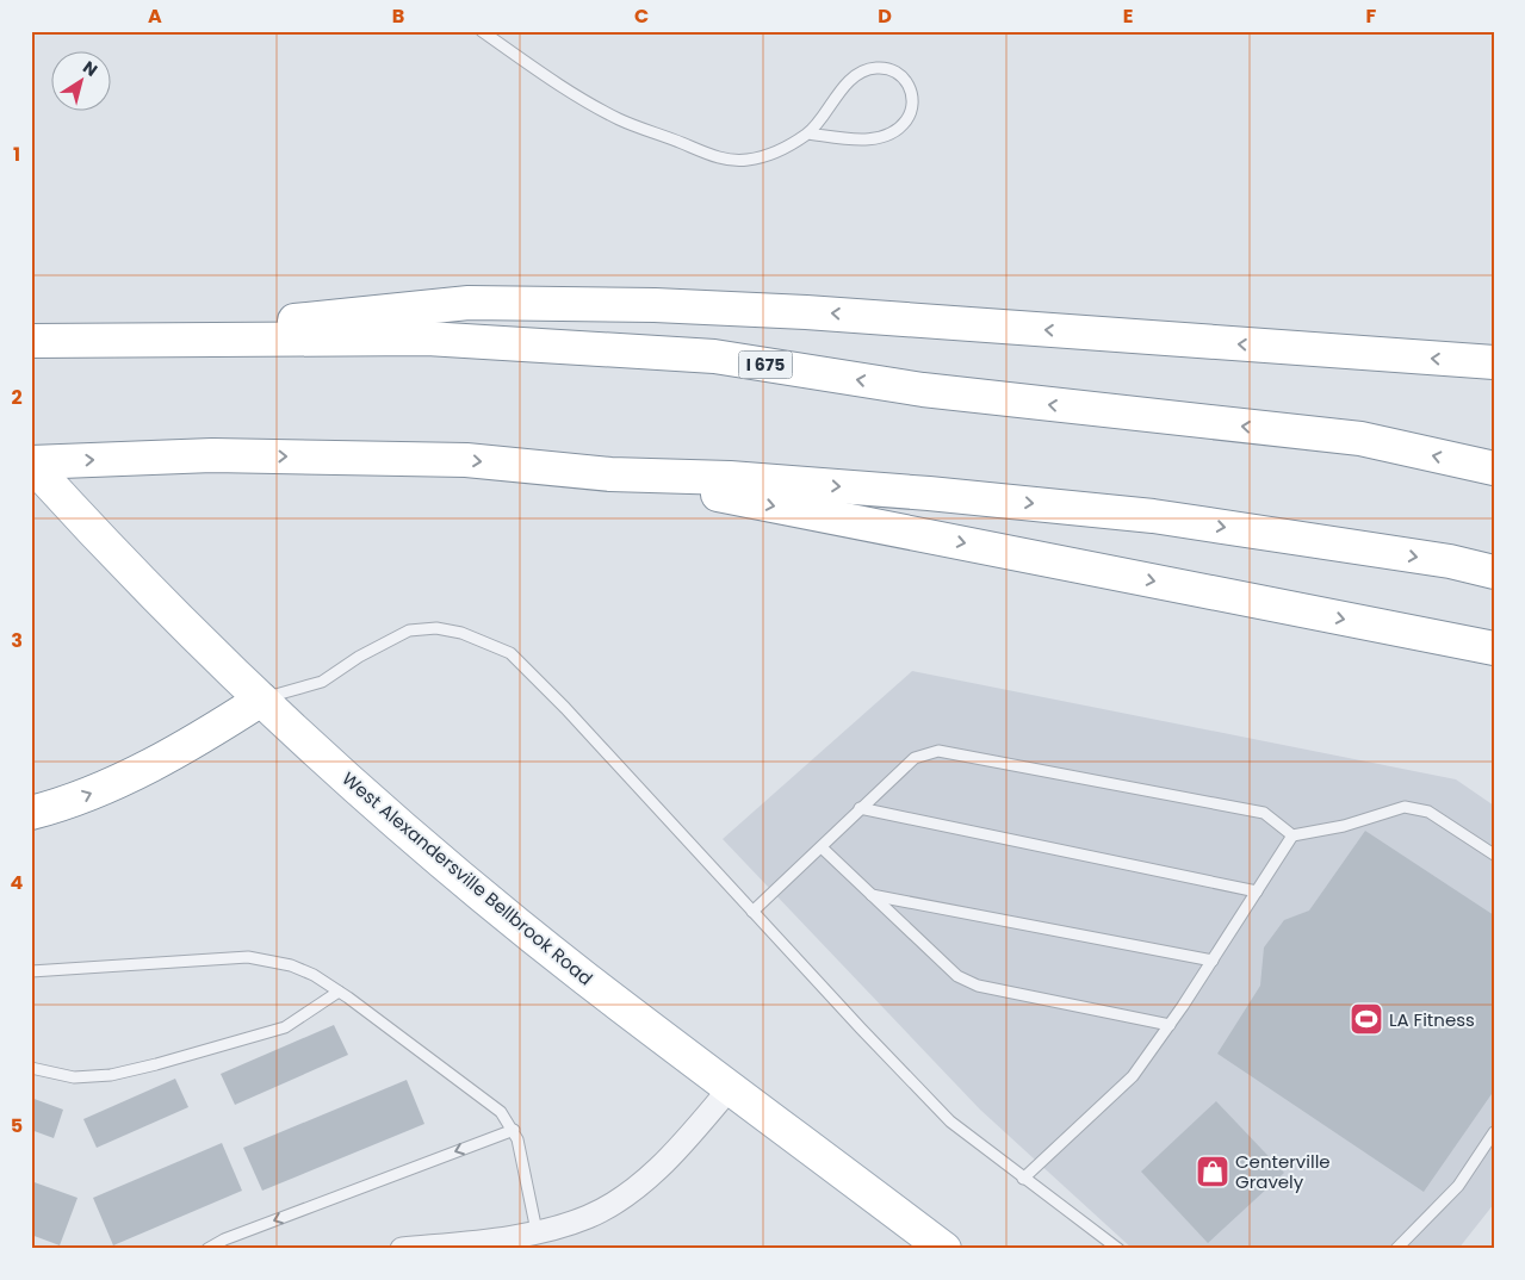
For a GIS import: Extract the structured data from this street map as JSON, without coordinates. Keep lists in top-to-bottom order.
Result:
{
  "streets": {
    "main road": ["I 675", "West Alexandersville Bellbrook Road"]
  },
  "places": {
    "sports": ["LA Fitness"],
    "shop": ["Centerville Gravely"]
  },
  "north": "top right",
  "grid": {
    "columns": [
      "A",
      "B",
      "C",
      "D",
      "E",
      "F"
    ],
    "rows": [
      "1",
      "2",
      "3",
      "4",
      "5"
    ]
  }
}
